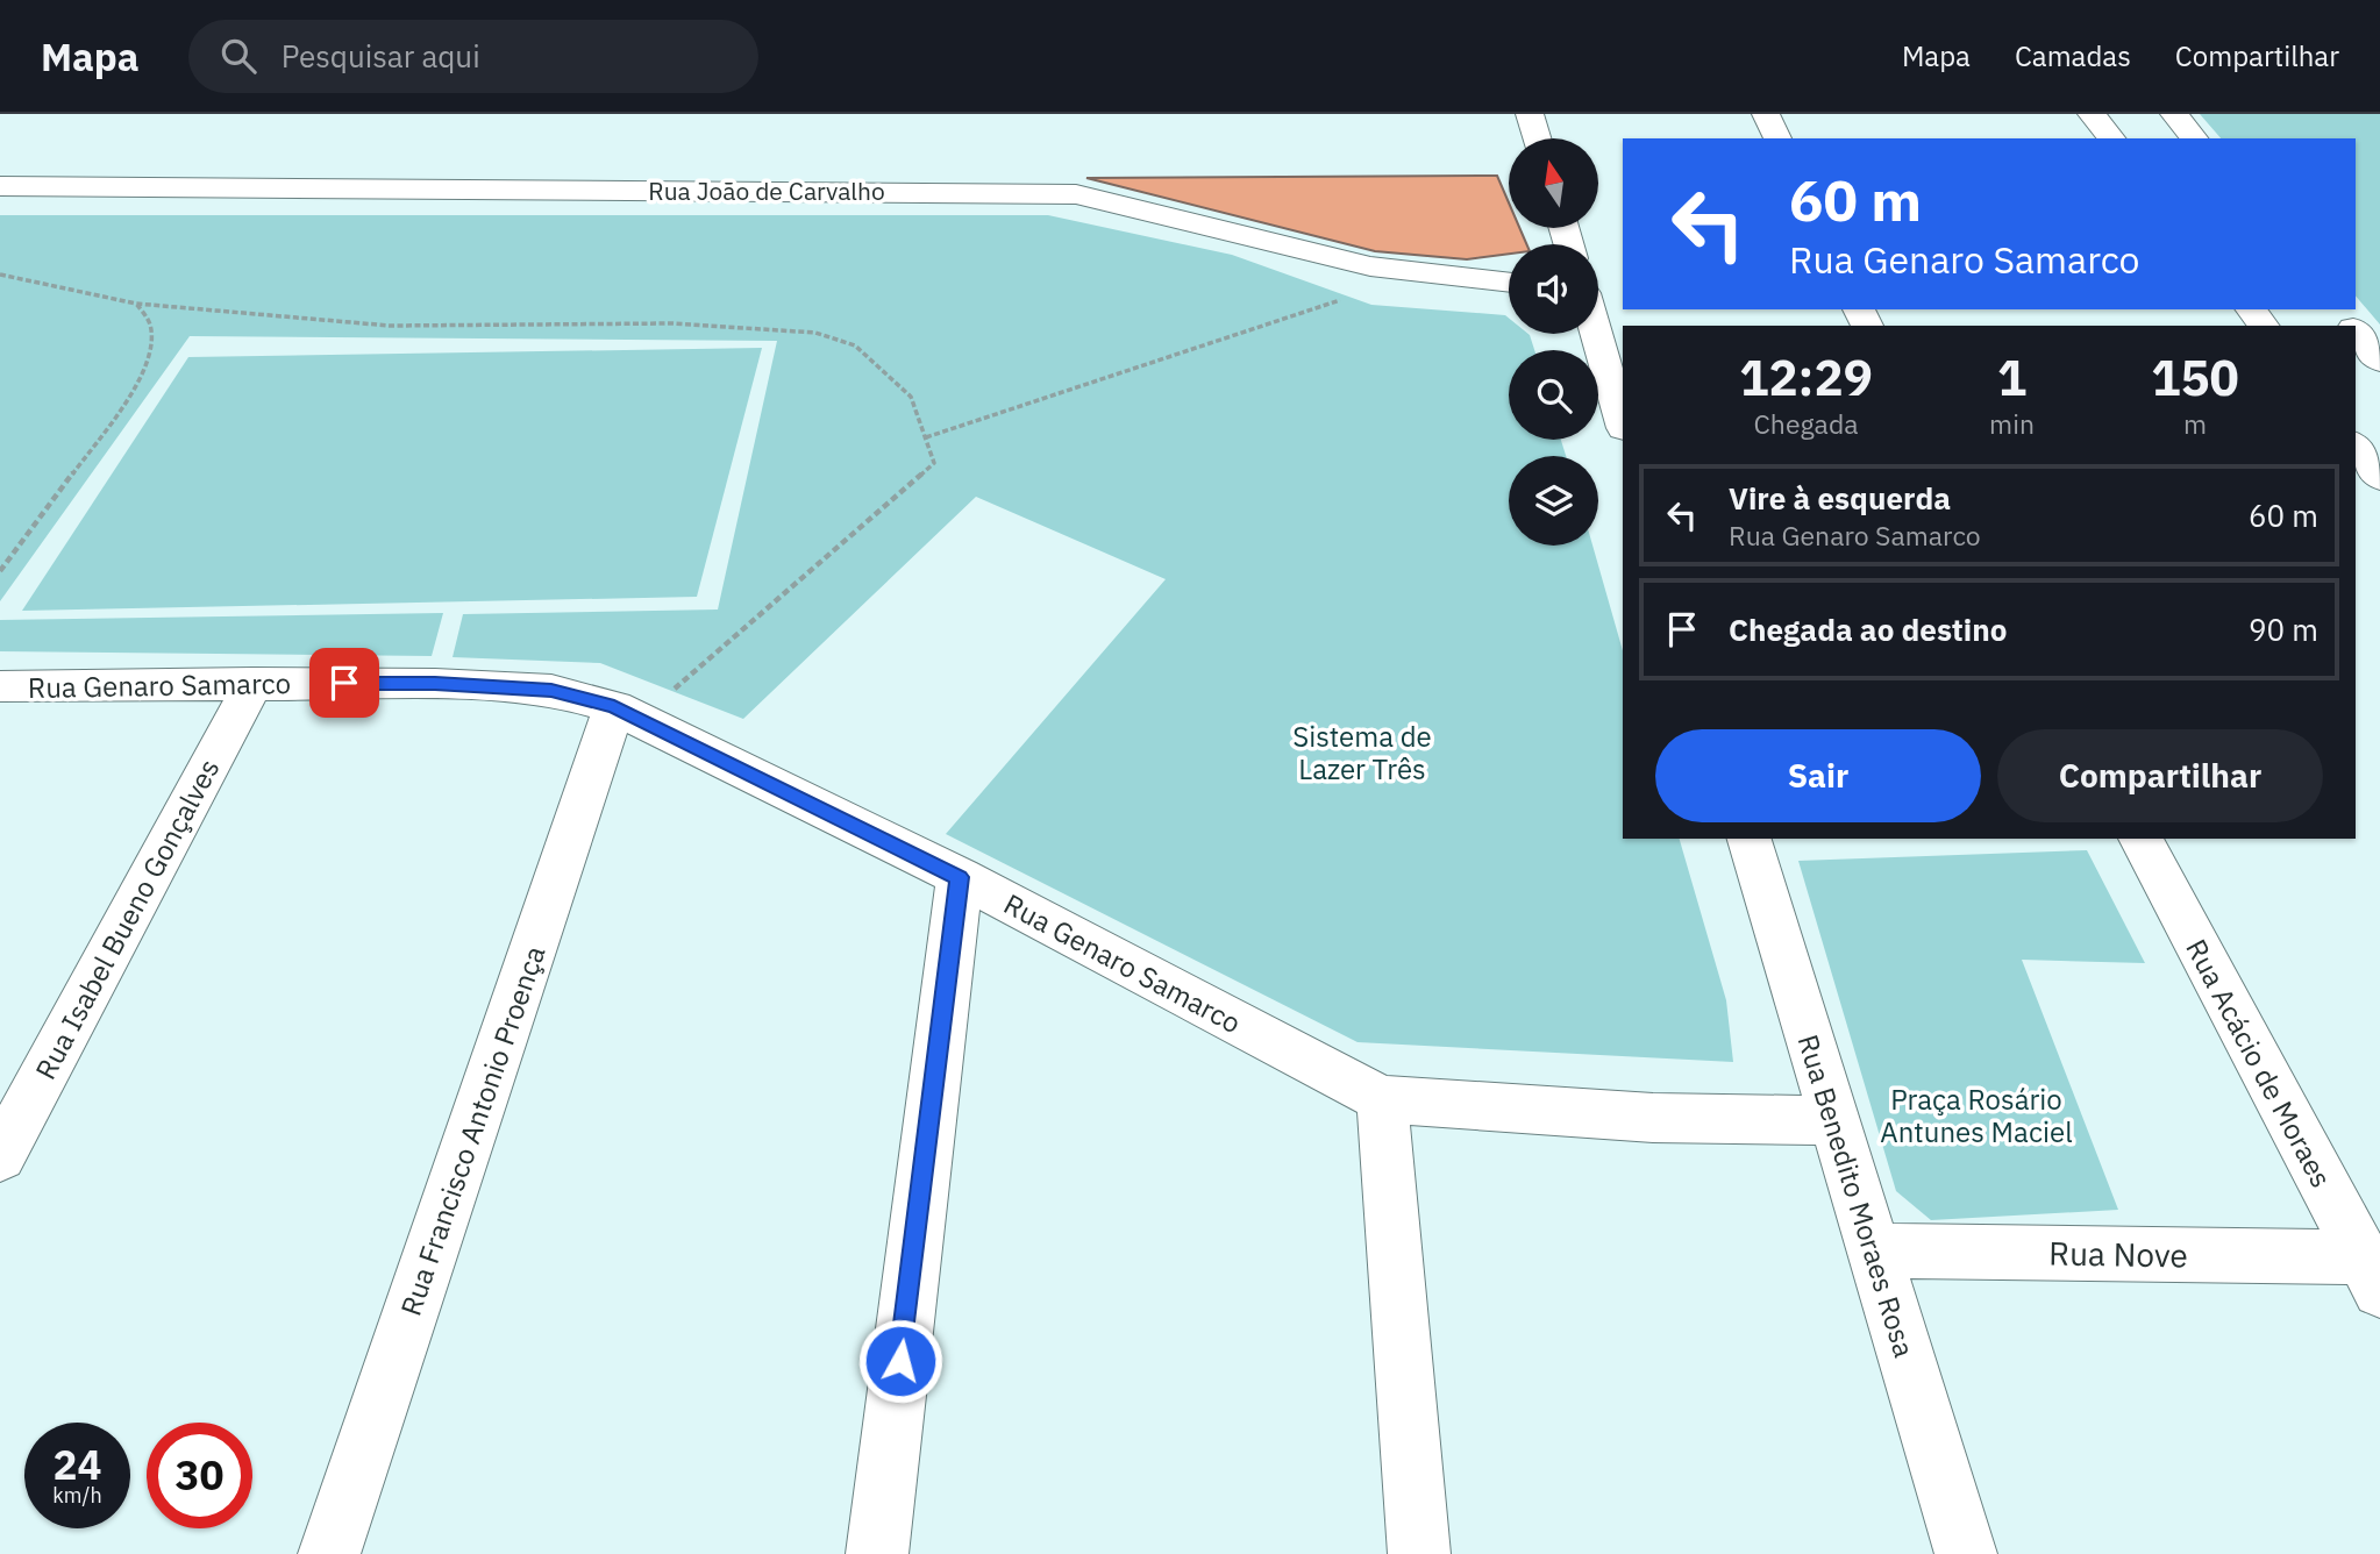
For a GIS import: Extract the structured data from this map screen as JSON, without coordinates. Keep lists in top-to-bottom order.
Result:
{
  "streets": {
    "street": [
      "Rua João de Carvalho",
      "Rua Genaro Samarco",
      "Rua Isabel Bueno Gonçalves",
      "Rua Acácio de Moraes",
      "Rua Francisco Antonio Proença",
      "Rua Benedito Moraes Rosa",
      "Rua Nove"
    ]
  },
  "crossings": [
    ["Rua Genaro Samarco", "Rua Isabel Bueno Gonçalves"],
    ["Rua Genaro Samarco", "Rua Francisco Antonio Proença"],
    ["Rua Genaro Samarco", "Rua Benedito Moraes Rosa"],
    ["Rua Acácio de Moraes", "Rua Nove"],
    ["Rua Benedito Moraes Rosa", "Rua Nove"]
  ],
  "parks": ["Sistema de Lazer Três", "Praça Rosário Antunes Maciel"],
  "north": "top",
  "page": {
    "header": "Mapa",
    "search": "Pesquisar aqui",
    "nav": ["Mapa", "Camadas", "Compartilhar"],
    "turn": ["60 m", "Rua Genaro Samarco"],
    "eta": [
      "12:29",
      "Chegada",
      "1",
      "min",
      "150",
      "m"
    ],
    "list": [
      {
        "name": "Vire à esquerda",
        "note": "Rua Genaro Samarco",
        "value": "60 m"
      },
      {
        "name": "Chegada ao destino",
        "value": "90 m"
      }
    ],
    "buttons": ["Sair", "Compartilhar"],
    "speed": "24 km/h",
    "limit": "30"
  }
}
